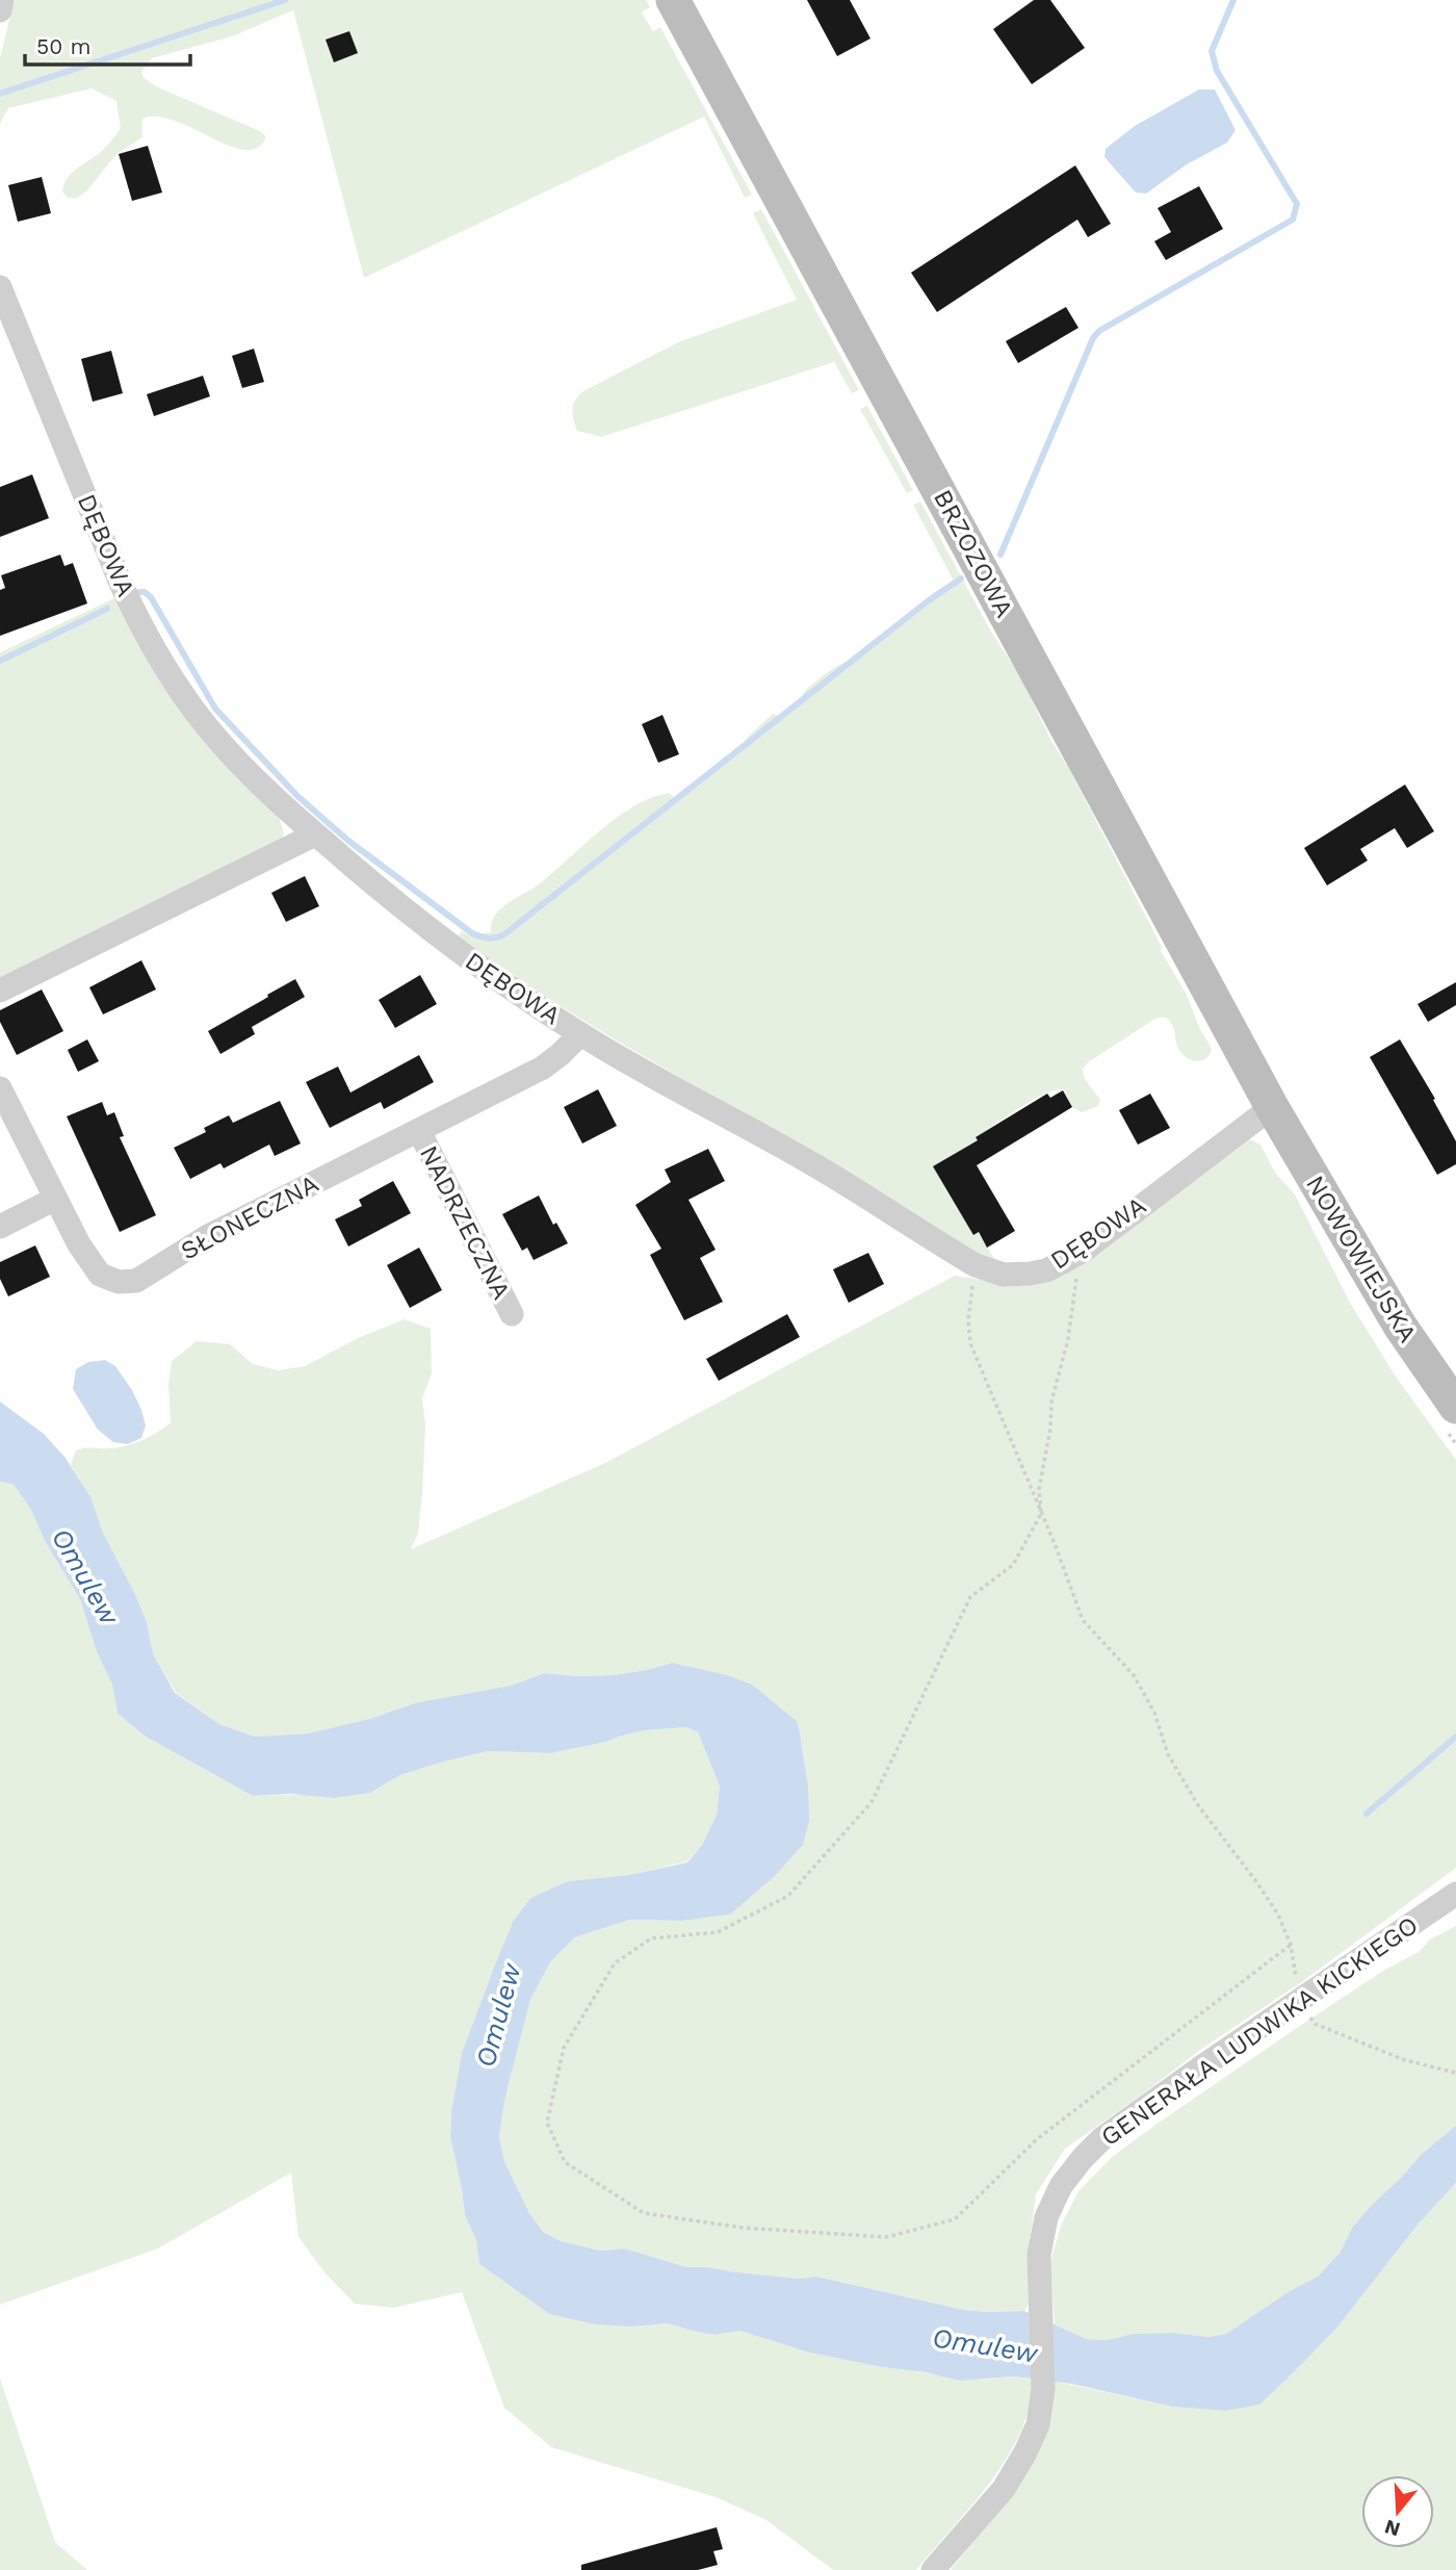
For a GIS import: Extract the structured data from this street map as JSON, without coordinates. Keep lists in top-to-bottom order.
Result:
{
  "streets": {
    "main road": ["BRZOZOWA", "NOWOWIEJSKA"],
    "street": [
      "DĘBOWA",
      "SŁONECZNA",
      "NADRZECZNA",
      "GENERAŁA LUDWIKA KICKIEGO"
    ]
  },
  "crossings": [
    ["DĘBOWA", "BRZOZOWA"],
    ["DĘBOWA", "SŁONECZNA"],
    ["DĘBOWA", "NOWOWIEJSKA"],
    ["BRZOZOWA", "NOWOWIEJSKA"],
    ["SŁONECZNA", "NADRZECZNA"]
  ],
  "water": ["Omulew"],
  "scale_bar": "50 m",
  "north": "bottom"
}
